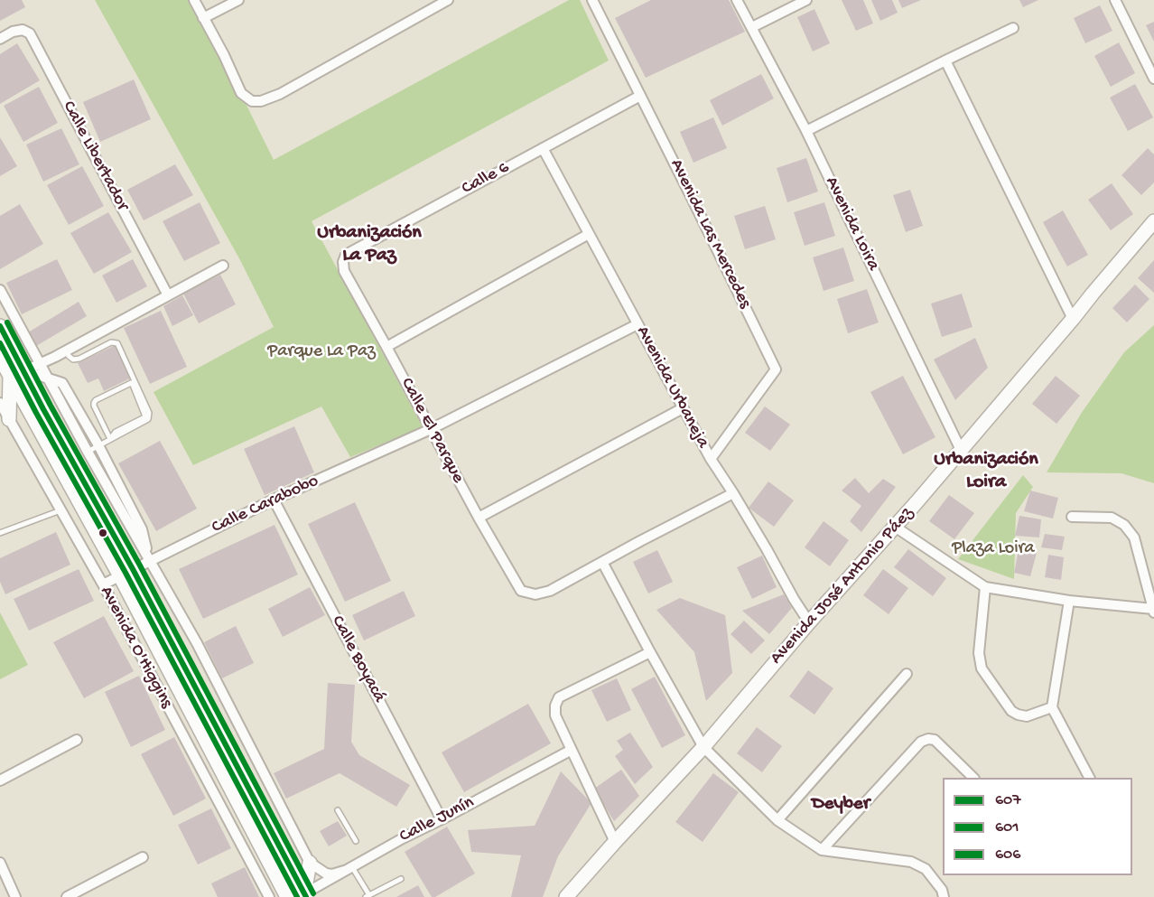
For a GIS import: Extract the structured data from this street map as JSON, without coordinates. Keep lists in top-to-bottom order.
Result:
{
  "streets": {
    "main road": ["Avenida José Antonio Páez", "Avenida O'Higgins"],
    "street": [
      "Calle Libertador",
      "Calle 6",
      "Avenida Loira",
      "Avenida Las Mercedes",
      "Avenida Urbaneja",
      "Calle El Parque",
      "Calle Carabobo",
      "Calle Boyacá",
      "Calle Junín"
    ]
  },
  "crossings": [
    ["Calle 6", "Avenida Las Mercedes"],
    ["Calle 6", "Avenida Urbaneja"],
    ["Calle 6", "Calle El Parque"],
    ["Avenida Loira", "Avenida José Antonio Páez"],
    ["Avenida Las Mercedes", "Avenida Urbaneja"],
    ["Avenida Urbaneja", "Calle Carabobo"],
    ["Avenida Urbaneja", "Avenida José Antonio Páez"],
    ["Calle El Parque", "Calle Carabobo"],
    ["Calle Carabobo", "Avenida O'Higgins"],
    ["Calle Carabobo", "Calle Boyacá"],
    ["Avenida O'Higgins", "Calle Junín"],
    ["Calle Boyacá", "Calle Junín"]
  ],
  "districts": ["Urbanización La Paz", "Urbanización Loira", "Deyber"],
  "parks": ["Parque La Paz", "Plaza Loira"],
  "lines": ["transit line 606", "transit line 607", "transit line 601"],
  "legend": ["607", "601", "606"]
}
